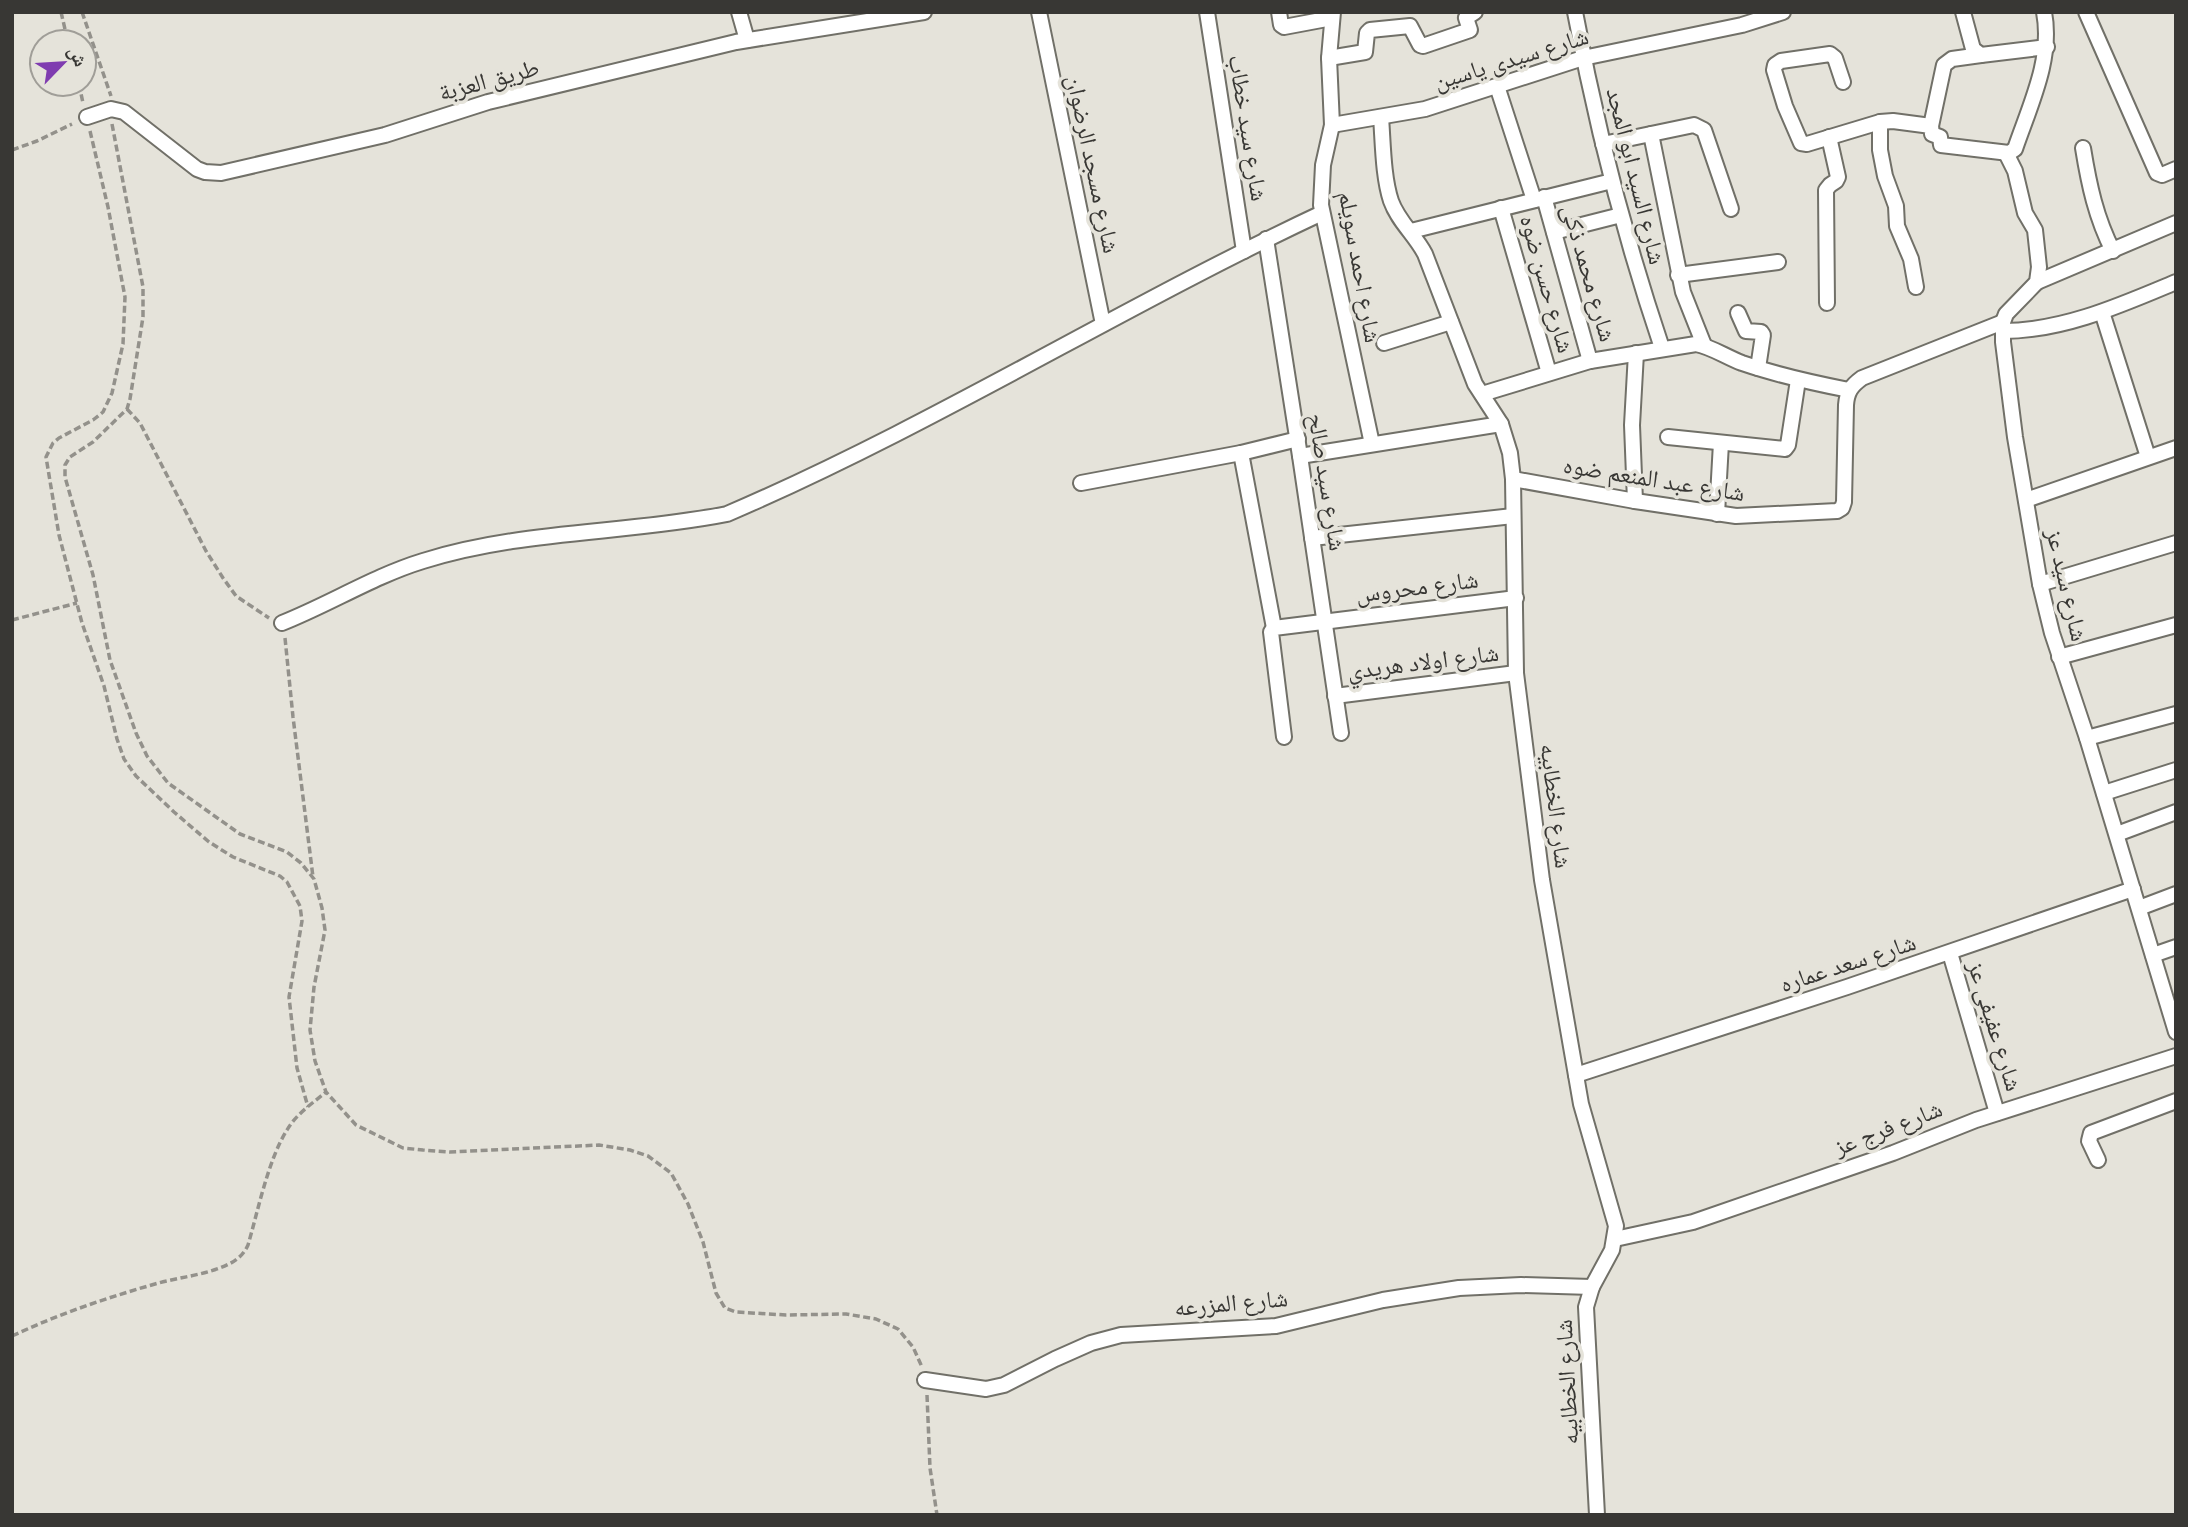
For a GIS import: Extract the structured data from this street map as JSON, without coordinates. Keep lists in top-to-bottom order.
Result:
{
  "streets": {
    "street": [
      "شارع سيدى ياسين",
      "طريق العزبة",
      "شارع سيد خطاب",
      "شارع مسجد الرضوان",
      "شارع السيد ابو المجد",
      "شارع احمد سويلم",
      "شارع محمد ذكى",
      "شارع حسن ضوه",
      "شارع عبد المنعم ضوه",
      "شارع سيد صالح",
      "شارع سيد عز",
      "شارع محروس",
      "شارع اولاد هريدي",
      "شارع الخطابيه",
      "شارع سعد عماره",
      "شارع عفيفى عز",
      "شارع فرج عز",
      "شارع المزرعه"
    ]
  },
  "crossings": [
    ["شارع سيدى ياسين", "شارع السيد ابو المجد"],
    ["شارع سيدى ياسين", "شارع احمد سويلم"],
    ["شارع سيدى ياسين", "شارع محمد ذكى"],
    ["شارع سيدى ياسين", "شارع الخطابيه"],
    ["شارع عبد المنعم ضوه", "شارع الخطابيه"],
    ["شارع سيد صالح", "شارع محروس"],
    ["شارع سيد صالح", "شارع اولاد هريدي"],
    ["شارع سيد عز", "شارع سعد عماره"],
    ["شارع محروس", "شارع الخطابيه"],
    ["شارع اولاد هريدي", "شارع الخطابيه"],
    ["شارع الخطابيه", "شارع سعد عماره"],
    ["شارع الخطابيه", "شارع فرج عز"],
    ["شارع الخطابيه", "شارع المزرعه"],
    ["شارع سعد عماره", "شارع عفيفى عز"],
    ["شارع عفيفى عز", "شارع فرج عز"]
  ],
  "north": "top right"
}
